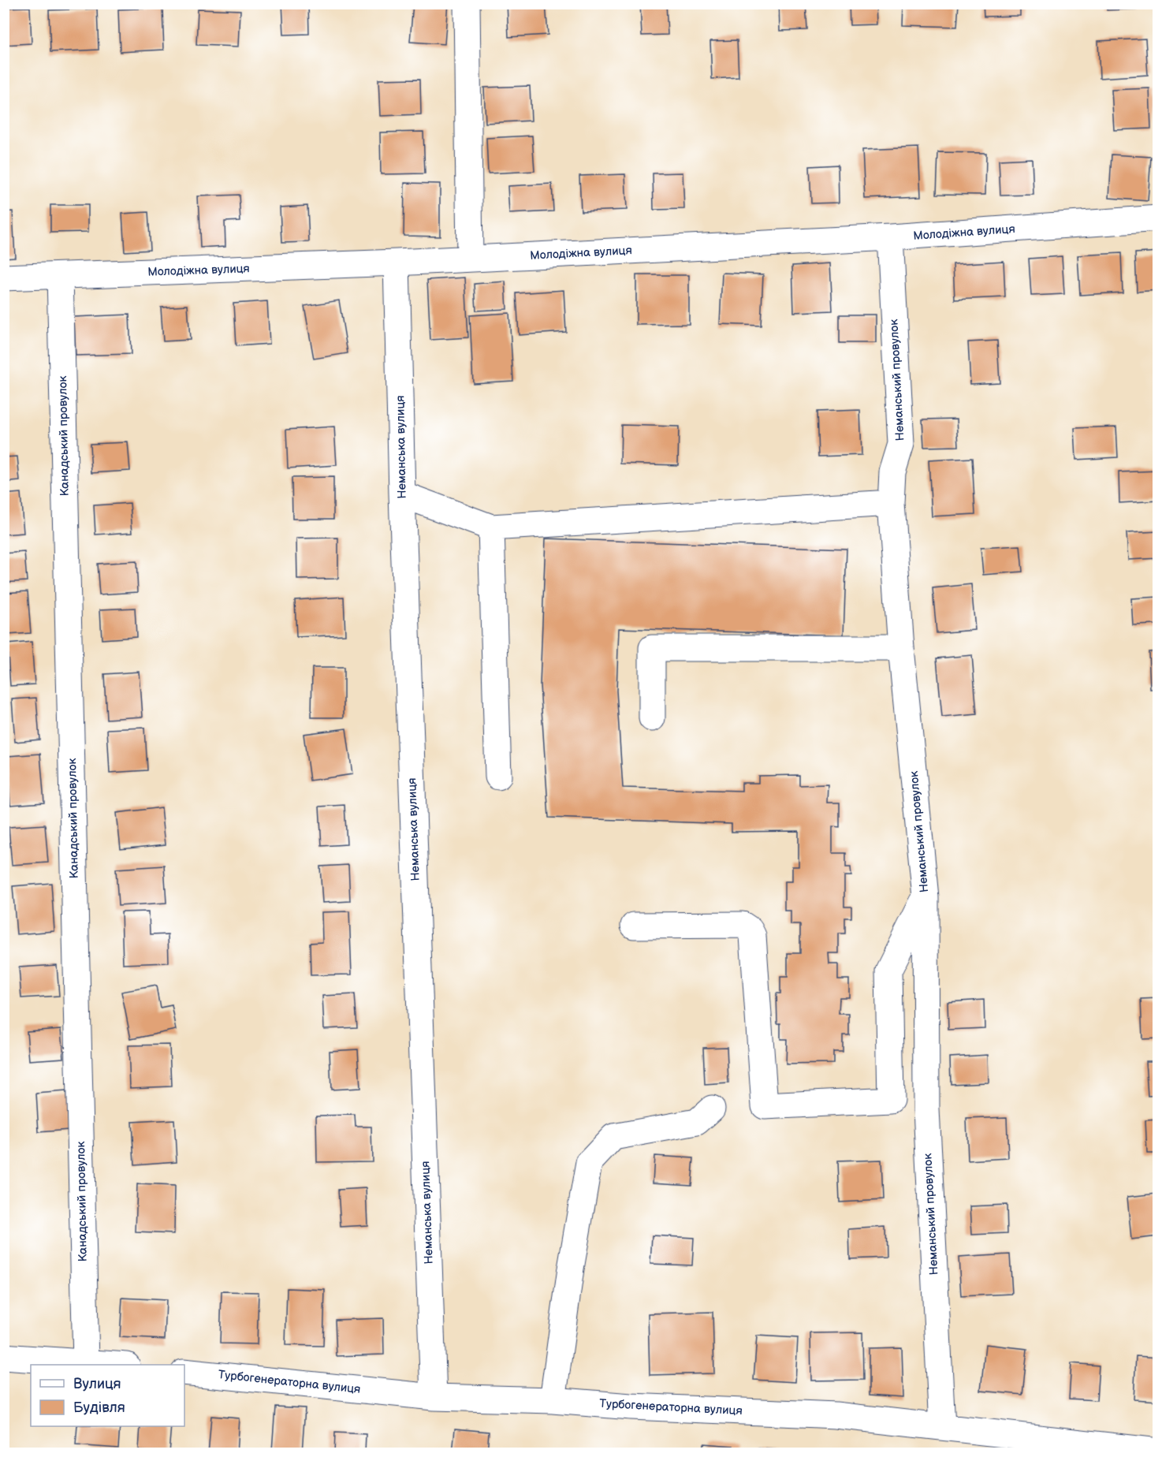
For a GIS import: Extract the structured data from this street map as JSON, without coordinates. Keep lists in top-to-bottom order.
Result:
{
  "streets": {
    "street": [
      "Молодіжна вулиця",
      "Неманський провулок",
      "Канадський провулок",
      "Неманська вулиця",
      "Турбогенераторна вулиця"
    ]
  },
  "crossings": [
    ["Молодіжна вулиця", "Неманський провулок"],
    ["Молодіжна вулиця", "Канадський провулок"],
    ["Молодіжна вулиця", "Неманська вулиця"],
    ["Неманський провулок", "Турбогенераторна вулиця"],
    ["Неманська вулиця", "Турбогенераторна вулиця"]
  ],
  "legend": ["Вулиця", "Будівля"]
}
